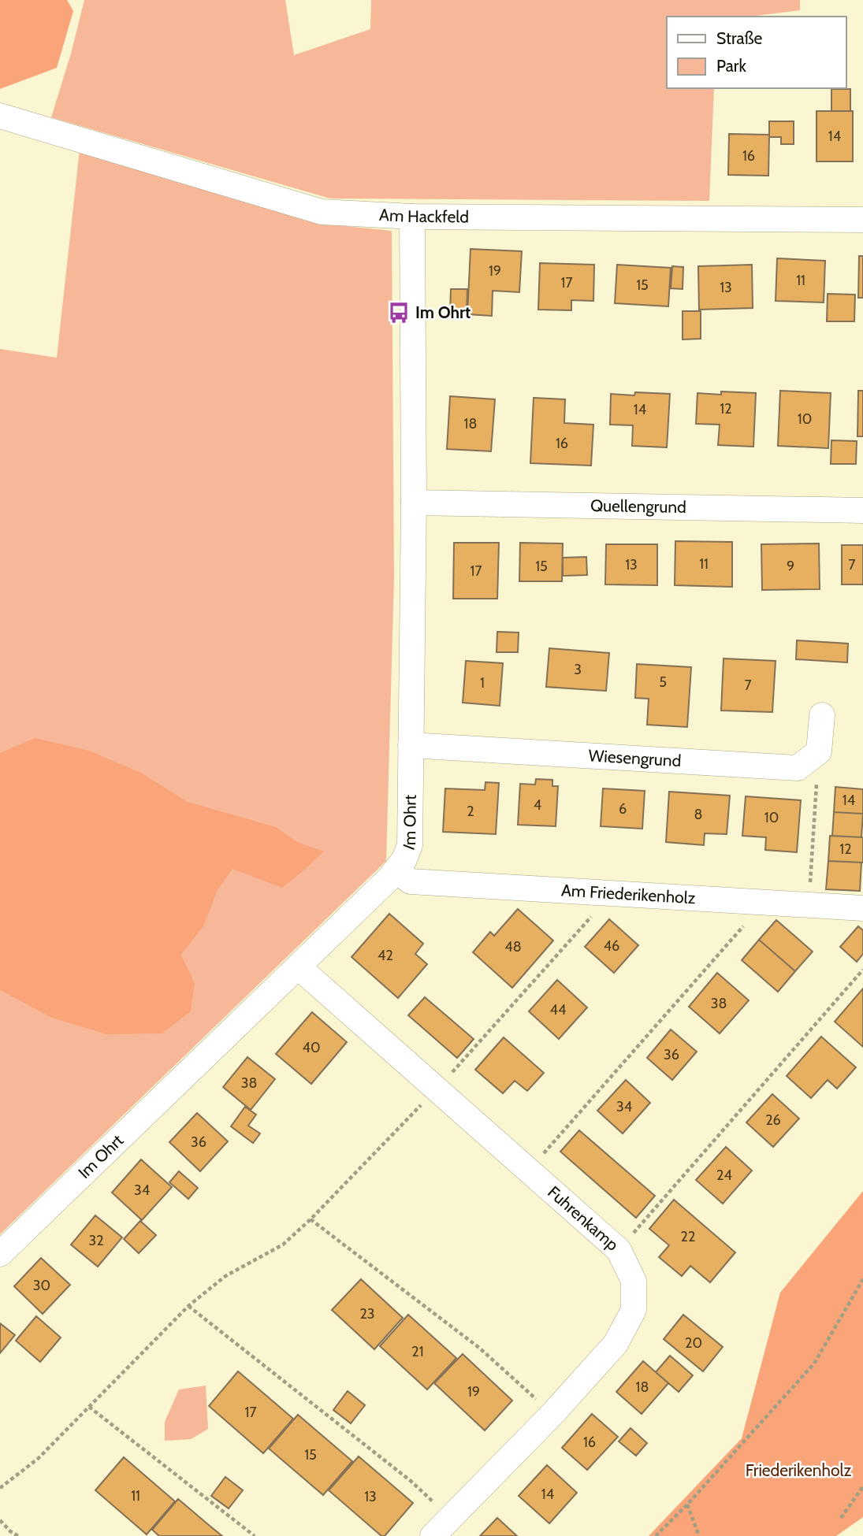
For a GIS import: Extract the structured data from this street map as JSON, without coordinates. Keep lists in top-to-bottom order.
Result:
{
  "streets": {
    "street": [
      "Am Hackfeld",
      "Quellengrund",
      "Wiesengrund",
      "Im Ohrt",
      "Am Friederikenholz",
      "Fuhrenkamp"
    ]
  },
  "crossings": [
    ["Am Hackfeld", "Im Ohrt"],
    ["Quellengrund", "Im Ohrt"],
    ["Wiesengrund", "Im Ohrt"],
    ["Im Ohrt", "Am Friederikenholz"],
    ["Im Ohrt", "Fuhrenkamp"]
  ],
  "parks": ["Friederikenholz"],
  "places": {
    "bus stop": ["Im Ohrt"]
  },
  "house_numbers": [
    "14",
    "16",
    "19",
    "11",
    "17",
    "15",
    "13",
    "12",
    "14",
    "10",
    "18",
    "16",
    "11",
    "13",
    "7",
    "15",
    "9",
    "17",
    "3",
    "5",
    "1",
    "7",
    "14",
    "4",
    "6",
    "2",
    "8",
    "10",
    "12",
    "46",
    "48",
    "42",
    "38",
    "44",
    "40",
    "36",
    "38",
    "34",
    "26",
    "36",
    "24",
    "34",
    "22",
    "32",
    "30",
    "23",
    "20",
    "21",
    "18",
    "19",
    "17",
    "16",
    "15",
    "14",
    "11",
    "13"
  ],
  "legend": ["Straße", "Park"]
}
